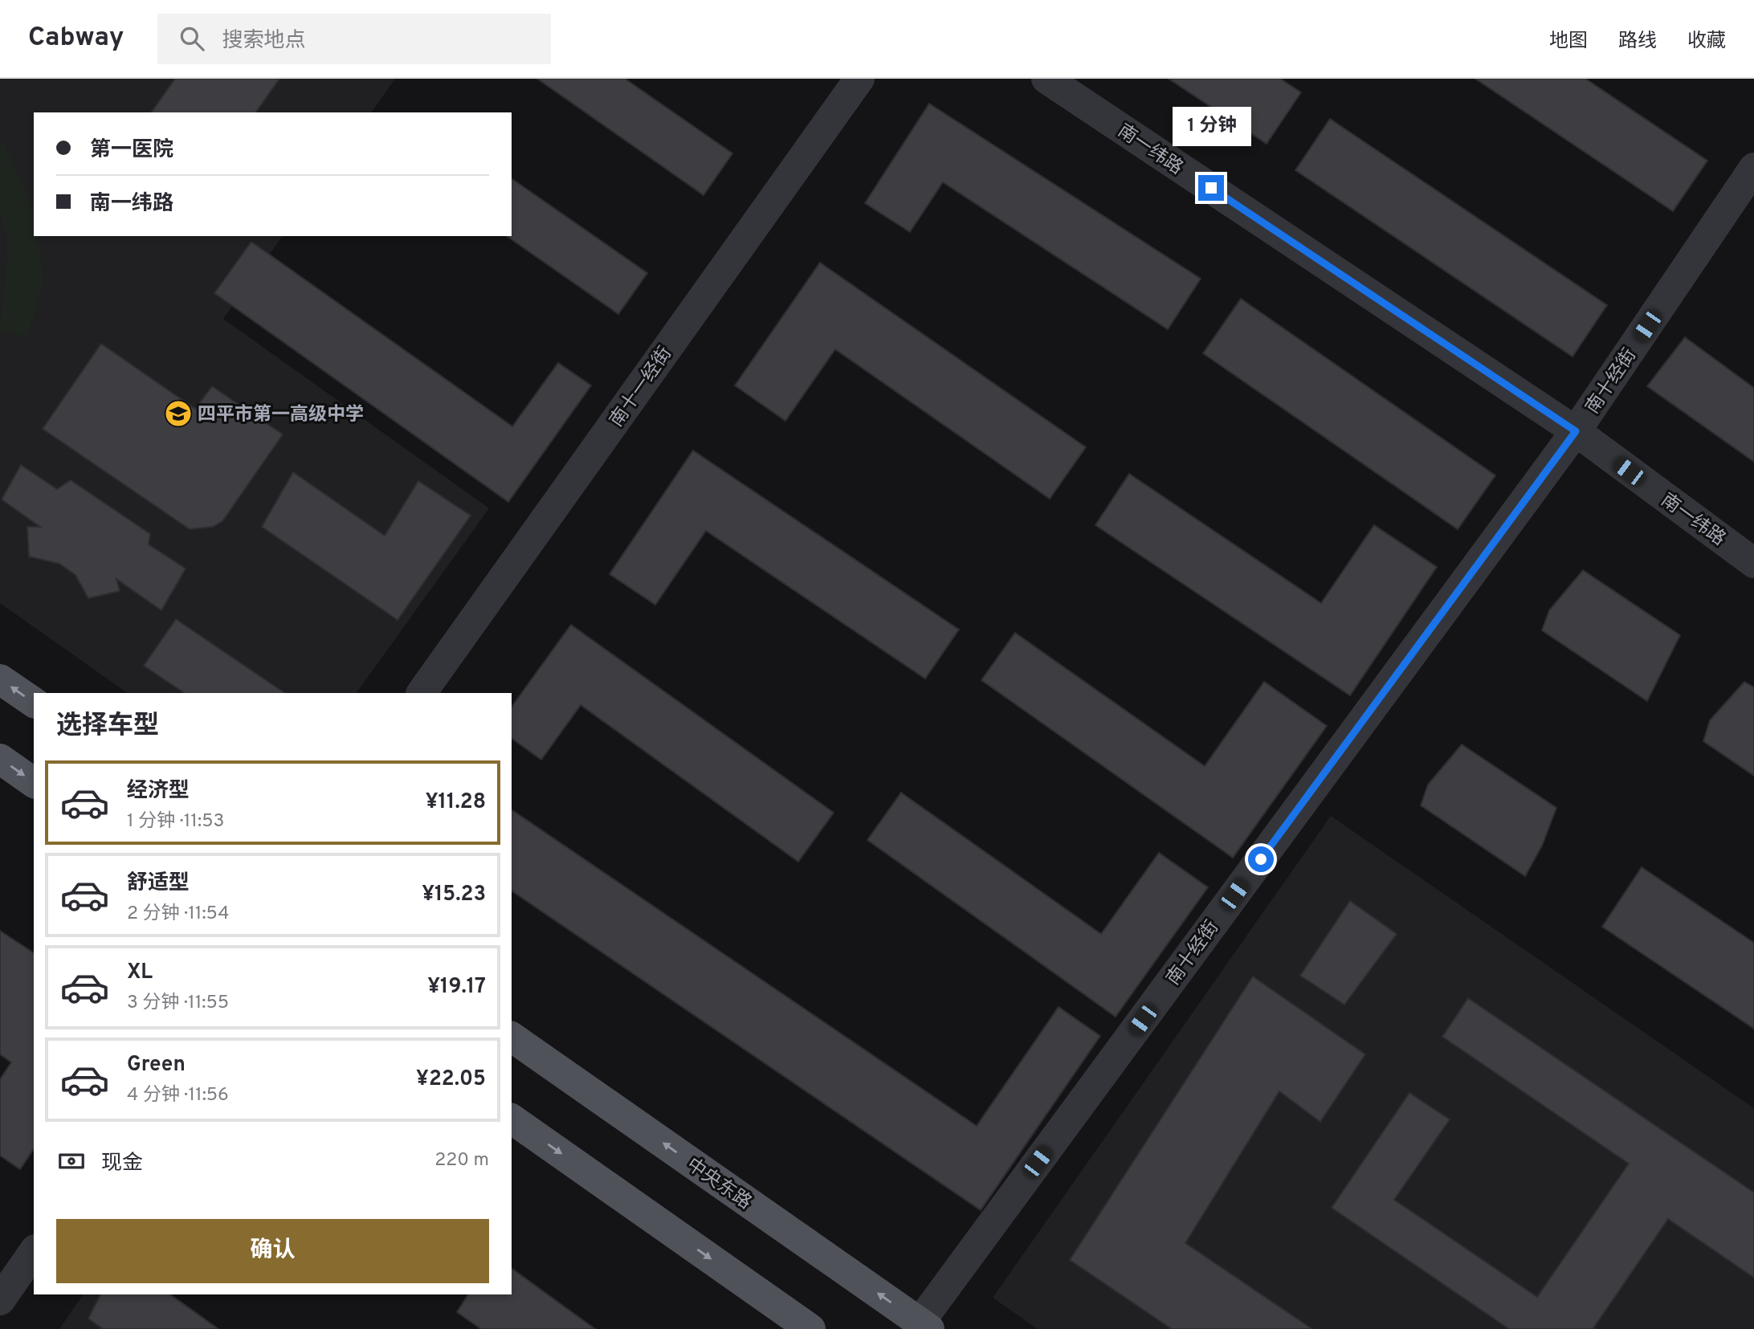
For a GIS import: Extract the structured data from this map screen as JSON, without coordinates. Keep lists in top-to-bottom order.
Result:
{
  "streets": {
    "main road": ["中央东路"],
    "street": ["南一纬路", "南十经街", "南十一经街"]
  },
  "crossings": [
    ["南一纬路", "南十经街"],
    ["南十经街", "中央东路"]
  ],
  "places": {
    "school or university": ["四平市第一高级中学"]
  },
  "page": {
    "header": "Cabway",
    "search": "搜索地点",
    "nav": ["地图", "路线", "收藏"],
    "bubble": "1 分钟",
    "banner": ["第一医院", "南一纬路"],
    "heading": "选择车型",
    "list": [
      {
        "name": "经济型",
        "note": "1 分钟 · 11:53",
        "value": "¥11.28"
      },
      {
        "name": "舒适型",
        "note": "2 分钟 · 11:54",
        "value": "¥15.23"
      },
      {
        "name": "XL",
        "note": "3 分钟 · 11:55",
        "value": "¥19.17"
      },
      {
        "name": "Green",
        "note": "4 分钟 · 11:56",
        "value": "¥22.05"
      }
    ],
    "pay": ["现金", "220 m"],
    "buttons": "确认"
  }
}
